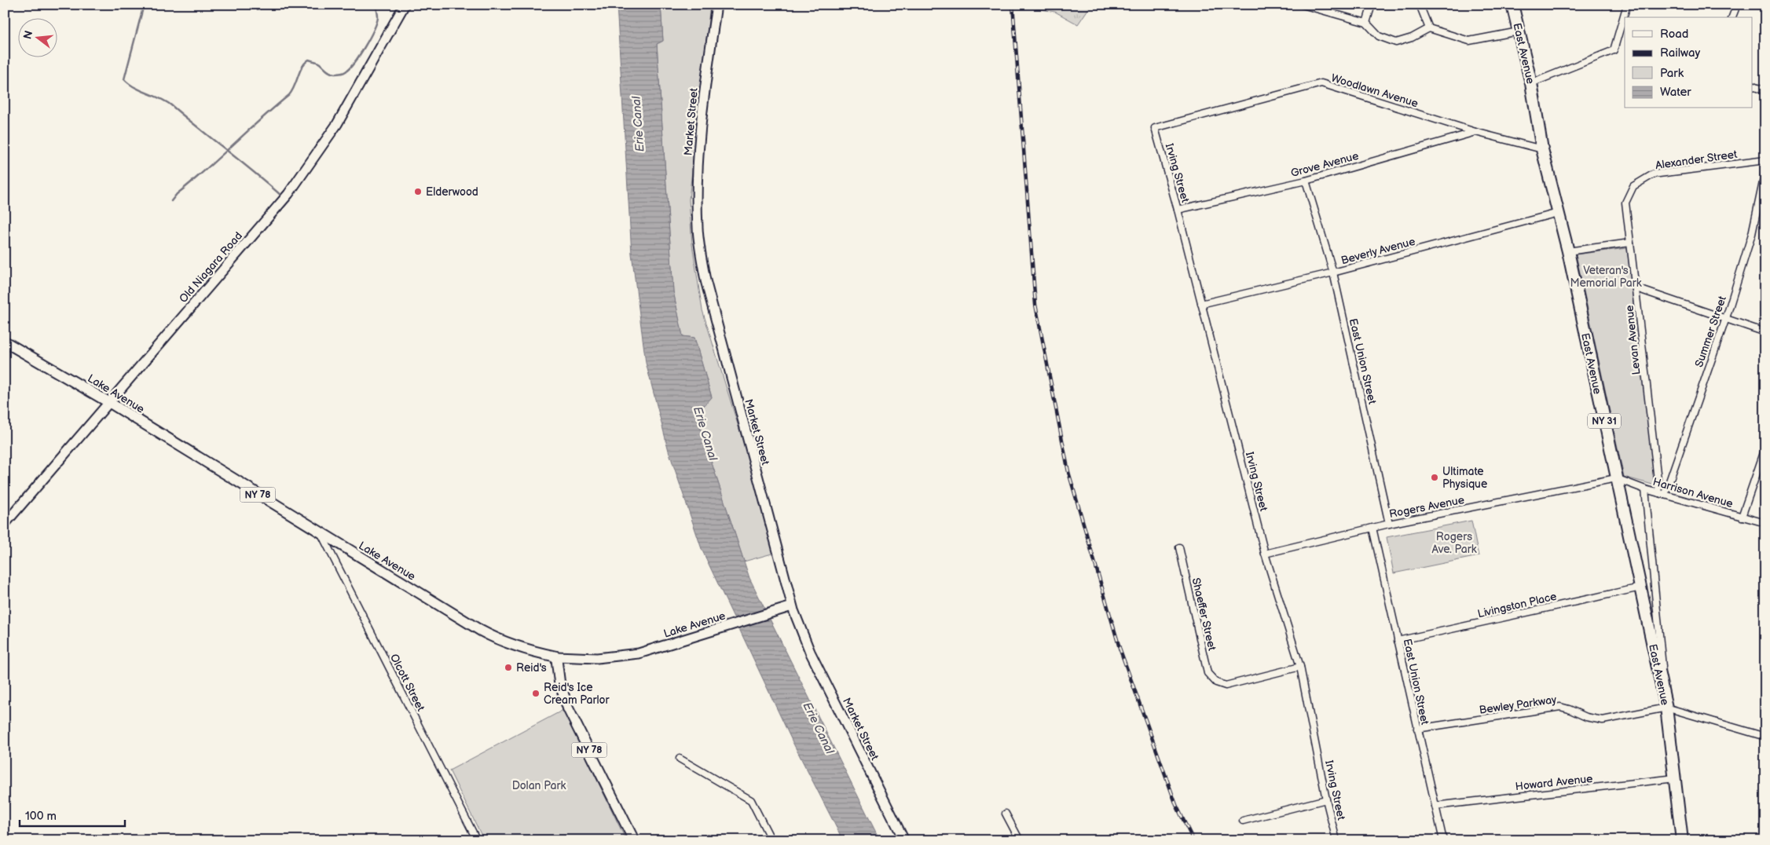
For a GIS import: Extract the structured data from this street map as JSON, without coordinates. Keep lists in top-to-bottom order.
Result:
{
  "streets": {
    "highway": ["East Avenue", "NY 31"],
    "main road": ["Lake Avenue", "NY 78"],
    "street": [
      "Woodlawn Avenue",
      "Market Street",
      "Alexander Street",
      "Grove Avenue",
      "Irving Street",
      "Beverly Avenue",
      "Old Niagara Road",
      "Summer Street",
      "Levan Avenue",
      "East Union Street",
      "Harrison Avenue",
      "Rogers Avenue",
      "Livingston Place",
      "Shaeffer Street",
      "Olcott Street",
      "Bewley Parkway",
      "Howard Avenue"
    ]
  },
  "crossings": [
    ["East Avenue", "Woodlawn Avenue"],
    ["East Avenue", "Beverly Avenue"],
    ["East Avenue", "Harrison Avenue"],
    ["East Avenue", "Rogers Avenue"],
    ["East Avenue", "Livingston Place"],
    ["East Avenue", "Bewley Parkway"],
    ["East Avenue", "Howard Avenue"],
    ["Woodlawn Avenue", "Grove Avenue"],
    ["Woodlawn Avenue", "Irving Street"],
    ["Market Street", "Lake Avenue"],
    ["Alexander Street", "Levan Avenue"],
    ["Grove Avenue", "Irving Street"],
    ["Grove Avenue", "East Union Street"],
    ["Irving Street", "Beverly Avenue"],
    ["Irving Street", "Rogers Avenue"],
    ["Irving Street", "Shaeffer Street"],
    ["Beverly Avenue", "East Union Street"],
    ["Old Niagara Road", "Lake Avenue"],
    ["Summer Street", "Levan Avenue"],
    ["Summer Street", "Harrison Avenue"],
    ["Levan Avenue", "Harrison Avenue"],
    ["East Union Street", "Rogers Avenue"],
    ["East Union Street", "Livingston Place"],
    ["East Union Street", "Bewley Parkway"],
    ["East Union Street", "Howard Avenue"],
    ["Lake Avenue", "NY 78"],
    ["Lake Avenue", "Olcott Street"],
    ["Harrison Avenue", "Rogers Avenue"]
  ],
  "water": ["Erie Canal"],
  "parks": ["Veteran's Memorial Park", "Rogers Ave. Park", "Dolan Park"],
  "places": [
    "Elderwood",
    "Ultimate Physique",
    "Reid's",
    "Reid's Ice Cream Parlor"
  ],
  "legend": [
    "Road",
    "Railway",
    "Park",
    "Water"
  ],
  "scale_bar": "100 m",
  "north": "left"
}
